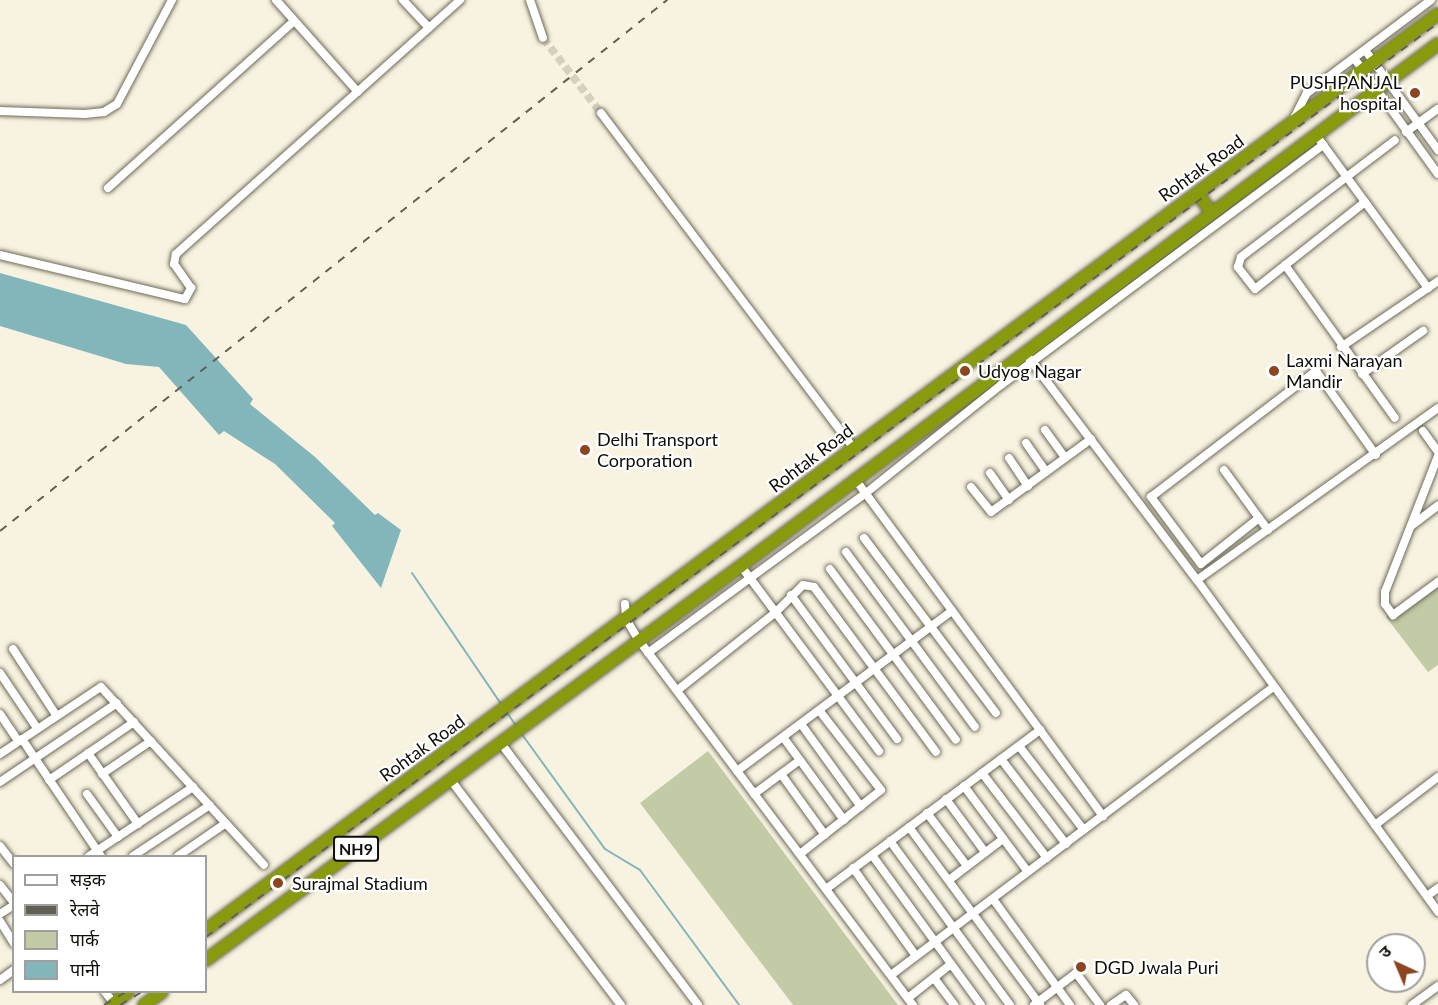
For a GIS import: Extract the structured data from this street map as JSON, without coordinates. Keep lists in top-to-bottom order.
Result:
{
  "streets": {
    "highway": ["Rohtak Road", "NH9"]
  },
  "places": [
    "PUSHPANJAL hospital",
    "Udyog Nagar",
    "Laxmi Narayan Mandir",
    "Delhi Transport Corporation",
    "Surajmal Stadium",
    "DGD Jwala Puri"
  ],
  "legend": [
    "सड़क",
    "रेलवे",
    "पार्क",
    "पानी"
  ],
  "north": "top left"
}
